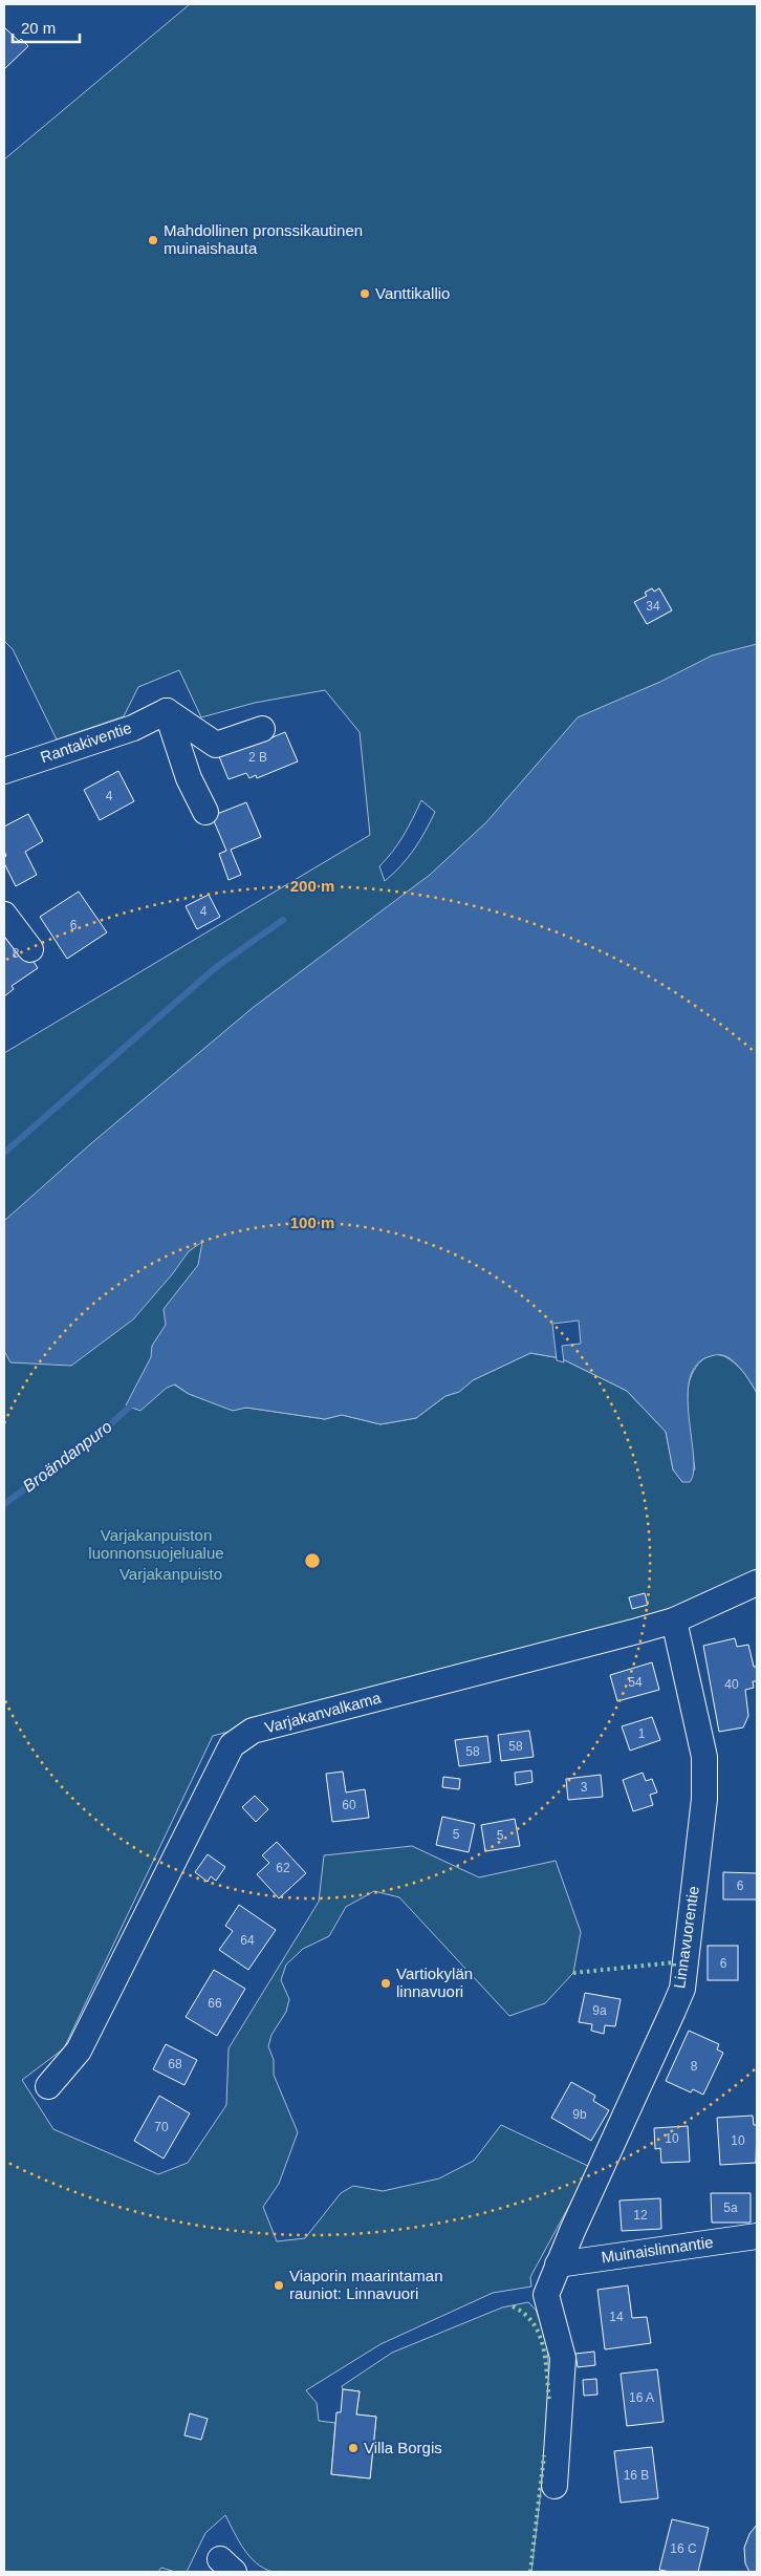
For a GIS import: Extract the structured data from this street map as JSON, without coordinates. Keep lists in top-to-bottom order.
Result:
{
  "streets": {
    "street": [
      "Rantakiventie",
      "Varjakanvalkama",
      "Linnavuorentie",
      "Muinaislinnantie"
    ]
  },
  "crossings": [
    ["Varjakanvalkama", "Linnavuorentie"],
    ["Linnavuorentie", "Muinaislinnantie"]
  ],
  "water": ["Broändanpuro"],
  "parks": ["Varjakanpuiston luonnonsuojelualue", "Varjakanpuisto"],
  "places": [
    "Mahdollinen pronssikautinen muinaishauta",
    "Vanttikallio",
    "Vartiokylän linnavuori",
    "Viaporin maarintaman rauniot: Linnavuori",
    "Villa Borgis"
  ],
  "house_numbers": [
    "34",
    "2 B",
    "4",
    "4",
    "6",
    "8",
    "54",
    "40",
    "1",
    "58",
    "58",
    "3",
    "60",
    "5",
    "5",
    "62",
    "6",
    "64",
    "6",
    "66",
    "9a",
    "68",
    "8",
    "9b",
    "70",
    "10",
    "10",
    "5a",
    "12",
    "14",
    "16 A",
    "16 B",
    "16 C"
  ],
  "scale_bar": "20 m",
  "rings": ["200 m", "100 m"]
}
